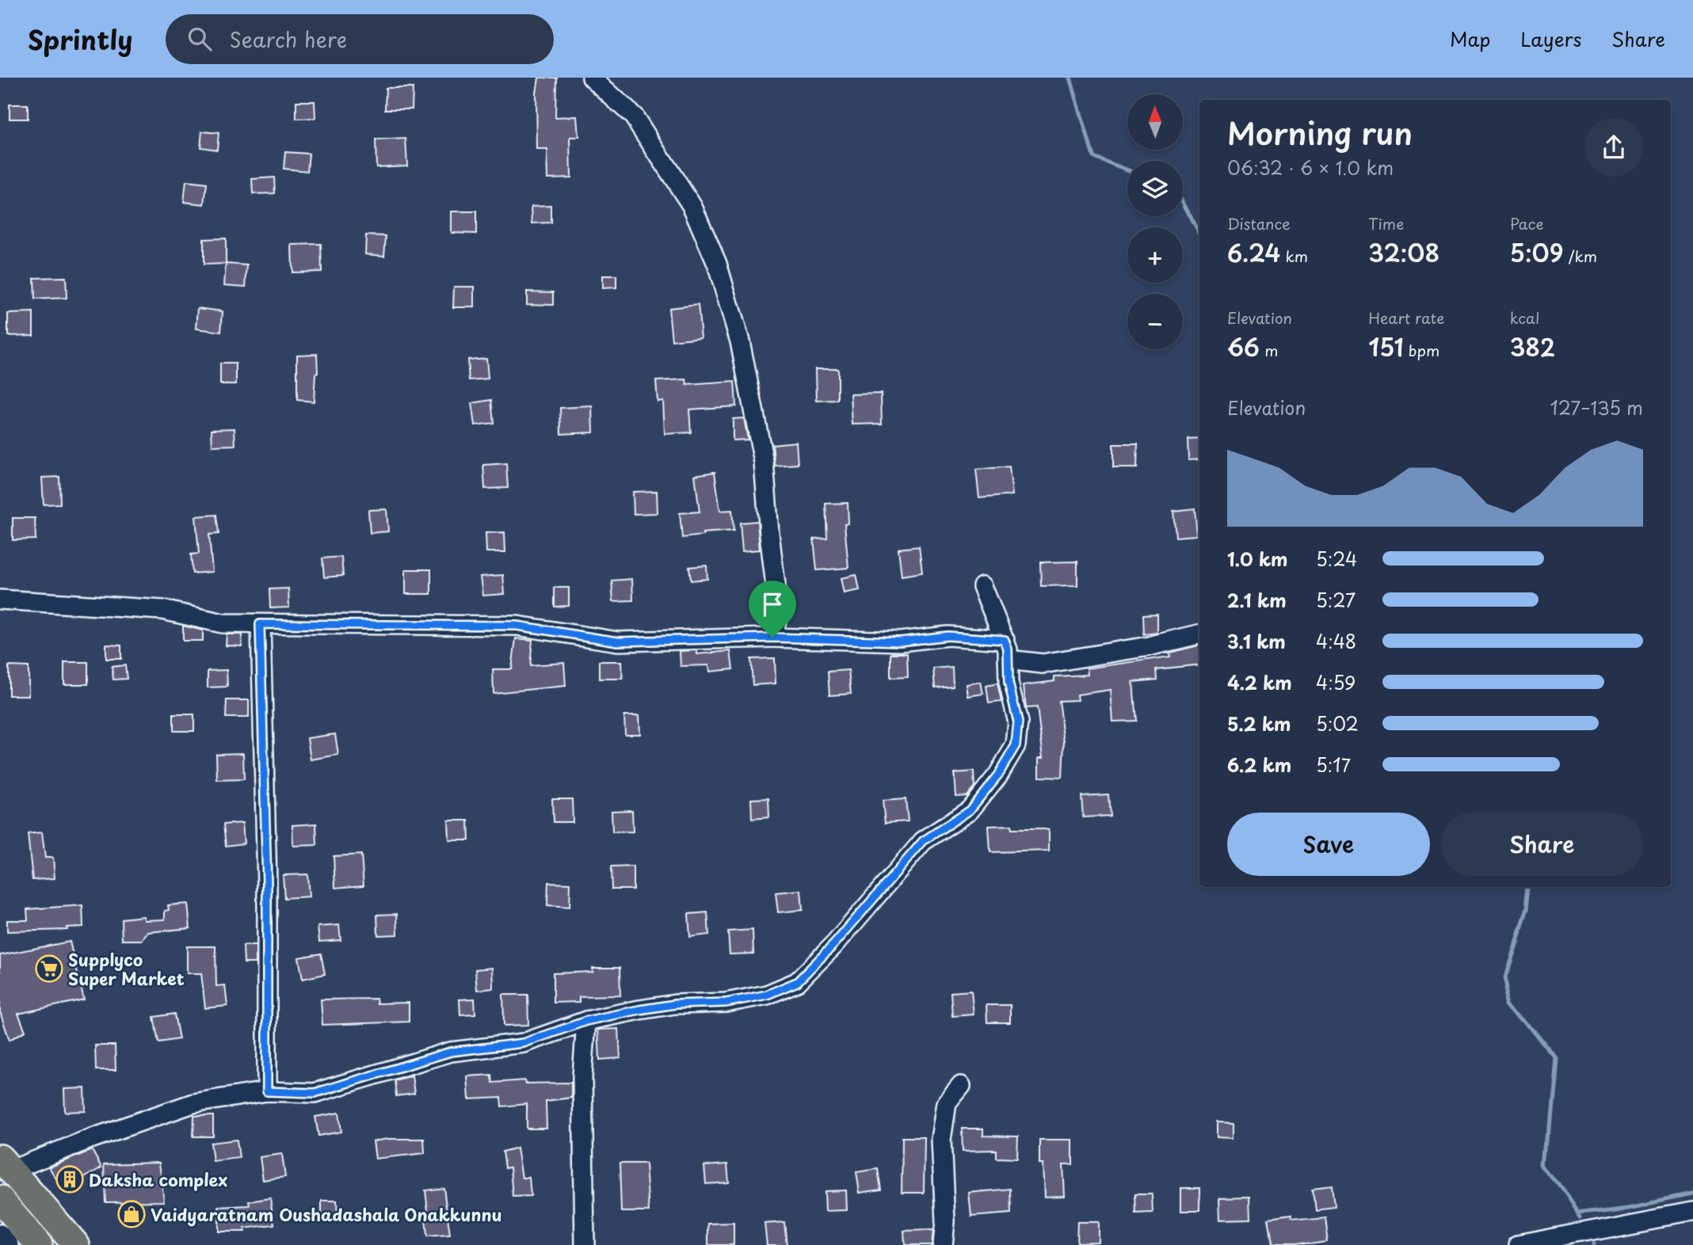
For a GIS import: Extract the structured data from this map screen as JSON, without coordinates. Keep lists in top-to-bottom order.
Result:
{
  "places": {
    "supermarket": ["Supplyco Super Market"],
    "building": ["Daksha complex"],
    "shop": ["Vaidyaratnam Oushadashala Onakkunnu"]
  },
  "north": "top",
  "page": {
    "header": "Sprintly",
    "search": "Search here",
    "nav": ["Map", "Layers", "Share"],
    "map_buttons": ["+", "−"],
    "heading": ["Morning run", "06:32 · 6 × 1.0 km"],
    "stats": [
      ["Distance", "6.24 km"],
      ["Time", "32:08"],
      ["Pace", "5:09 /km"],
      ["Elevation", "66 m"],
      ["Heart rate", "151 bpm"],
      ["kcal", "382"]
    ],
    "chart": ["Elevation", "127–135 m"],
    "list": [
      {
        "name": "1.0 km",
        "note": "5:24"
      },
      {
        "name": "2.1 km",
        "note": "5:27"
      },
      {
        "name": "3.1 km",
        "note": "4:48"
      },
      {
        "name": "4.2 km",
        "note": "4:59"
      },
      {
        "name": "5.2 km",
        "note": "5:02"
      },
      {
        "name": "6.2 km",
        "note": "5:17"
      }
    ],
    "buttons": ["Save", "Share"]
  }
}
